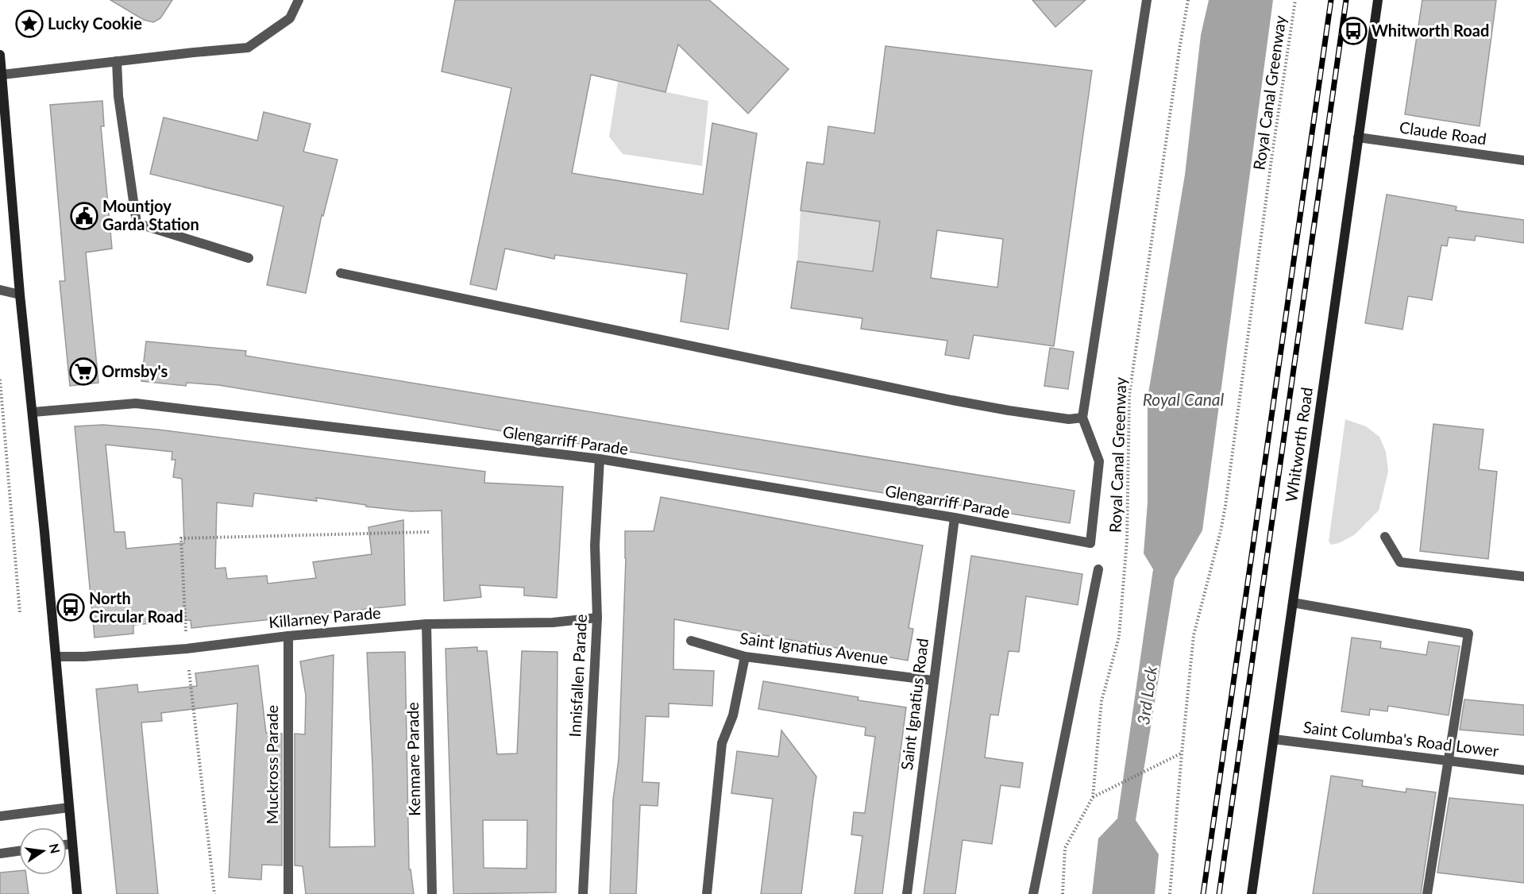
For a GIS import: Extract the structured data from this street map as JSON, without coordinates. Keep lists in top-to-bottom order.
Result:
{
  "streets": {
    "street": [
      "Claude Road",
      "Glengarriff Parade",
      "Whitworth Road",
      "Killarney Parade",
      "Saint Ignatius Avenue",
      "Innisfallen Parade",
      "Saint Ignatius Road",
      "Saint Columba's Road Lower",
      "Kenmare Parade",
      "Muckross Parade"
    ],
    "path": ["Royal Canal Greenway"]
  },
  "crossings": [
    ["Claude Road", "Whitworth Road"],
    ["Glengarriff Parade", "Innisfallen Parade"],
    ["Glengarriff Parade", "Saint Ignatius Road"],
    ["Whitworth Road", "Saint Columba's Road Lower"],
    ["Killarney Parade", "Innisfallen Parade"],
    ["Killarney Parade", "Kenmare Parade"],
    ["Killarney Parade", "Muckross Parade"],
    ["Saint Ignatius Avenue", "Saint Ignatius Road"]
  ],
  "water": ["Royal Canal", "3rd Lock"],
  "places": {
    "place": ["Lucky Cookie"],
    "bus stop": ["Whitworth Road", "North Circular Road"],
    "public building": ["Mountjoy Garda Station"],
    "supermarket": ["Ormsby's"]
  },
  "north": "right"
}
